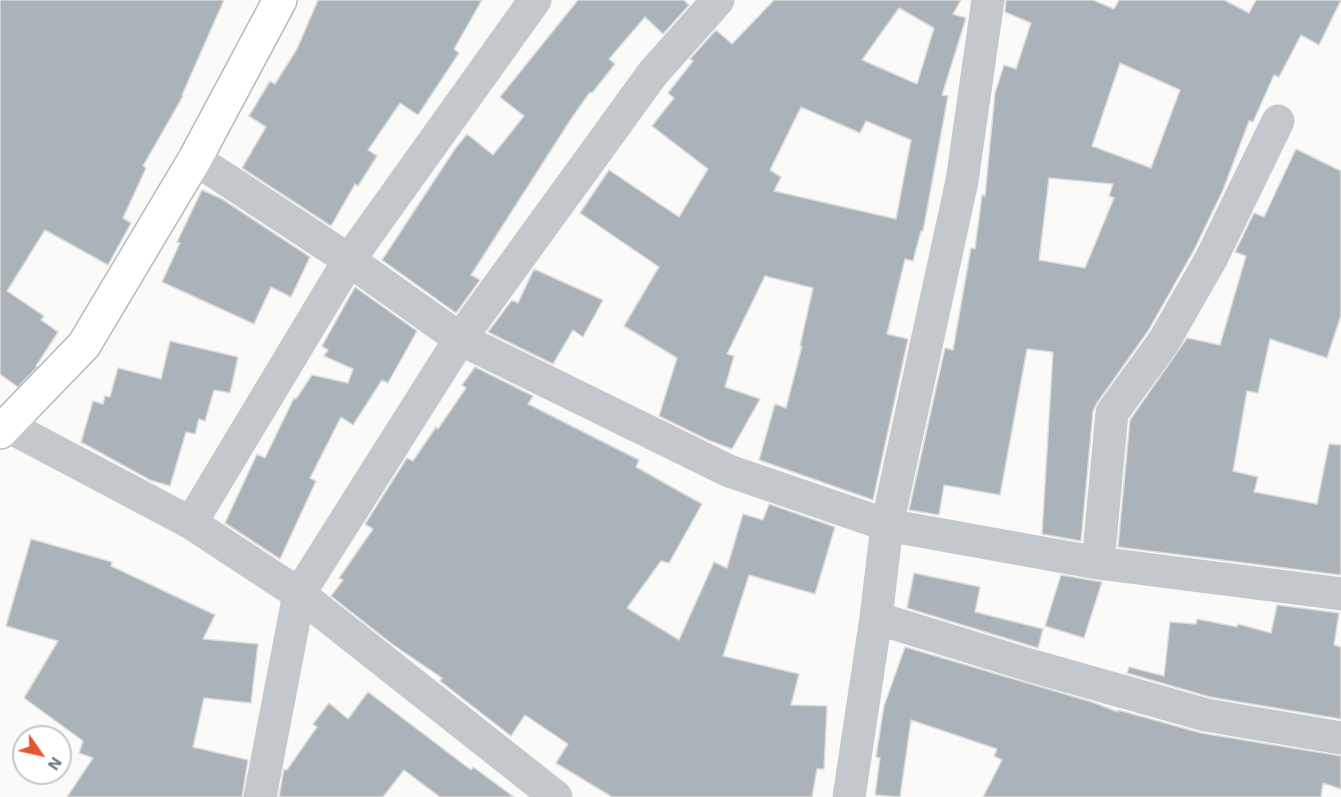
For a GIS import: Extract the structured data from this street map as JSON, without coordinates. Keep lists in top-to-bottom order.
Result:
{
  "north": "bottom right"
}
